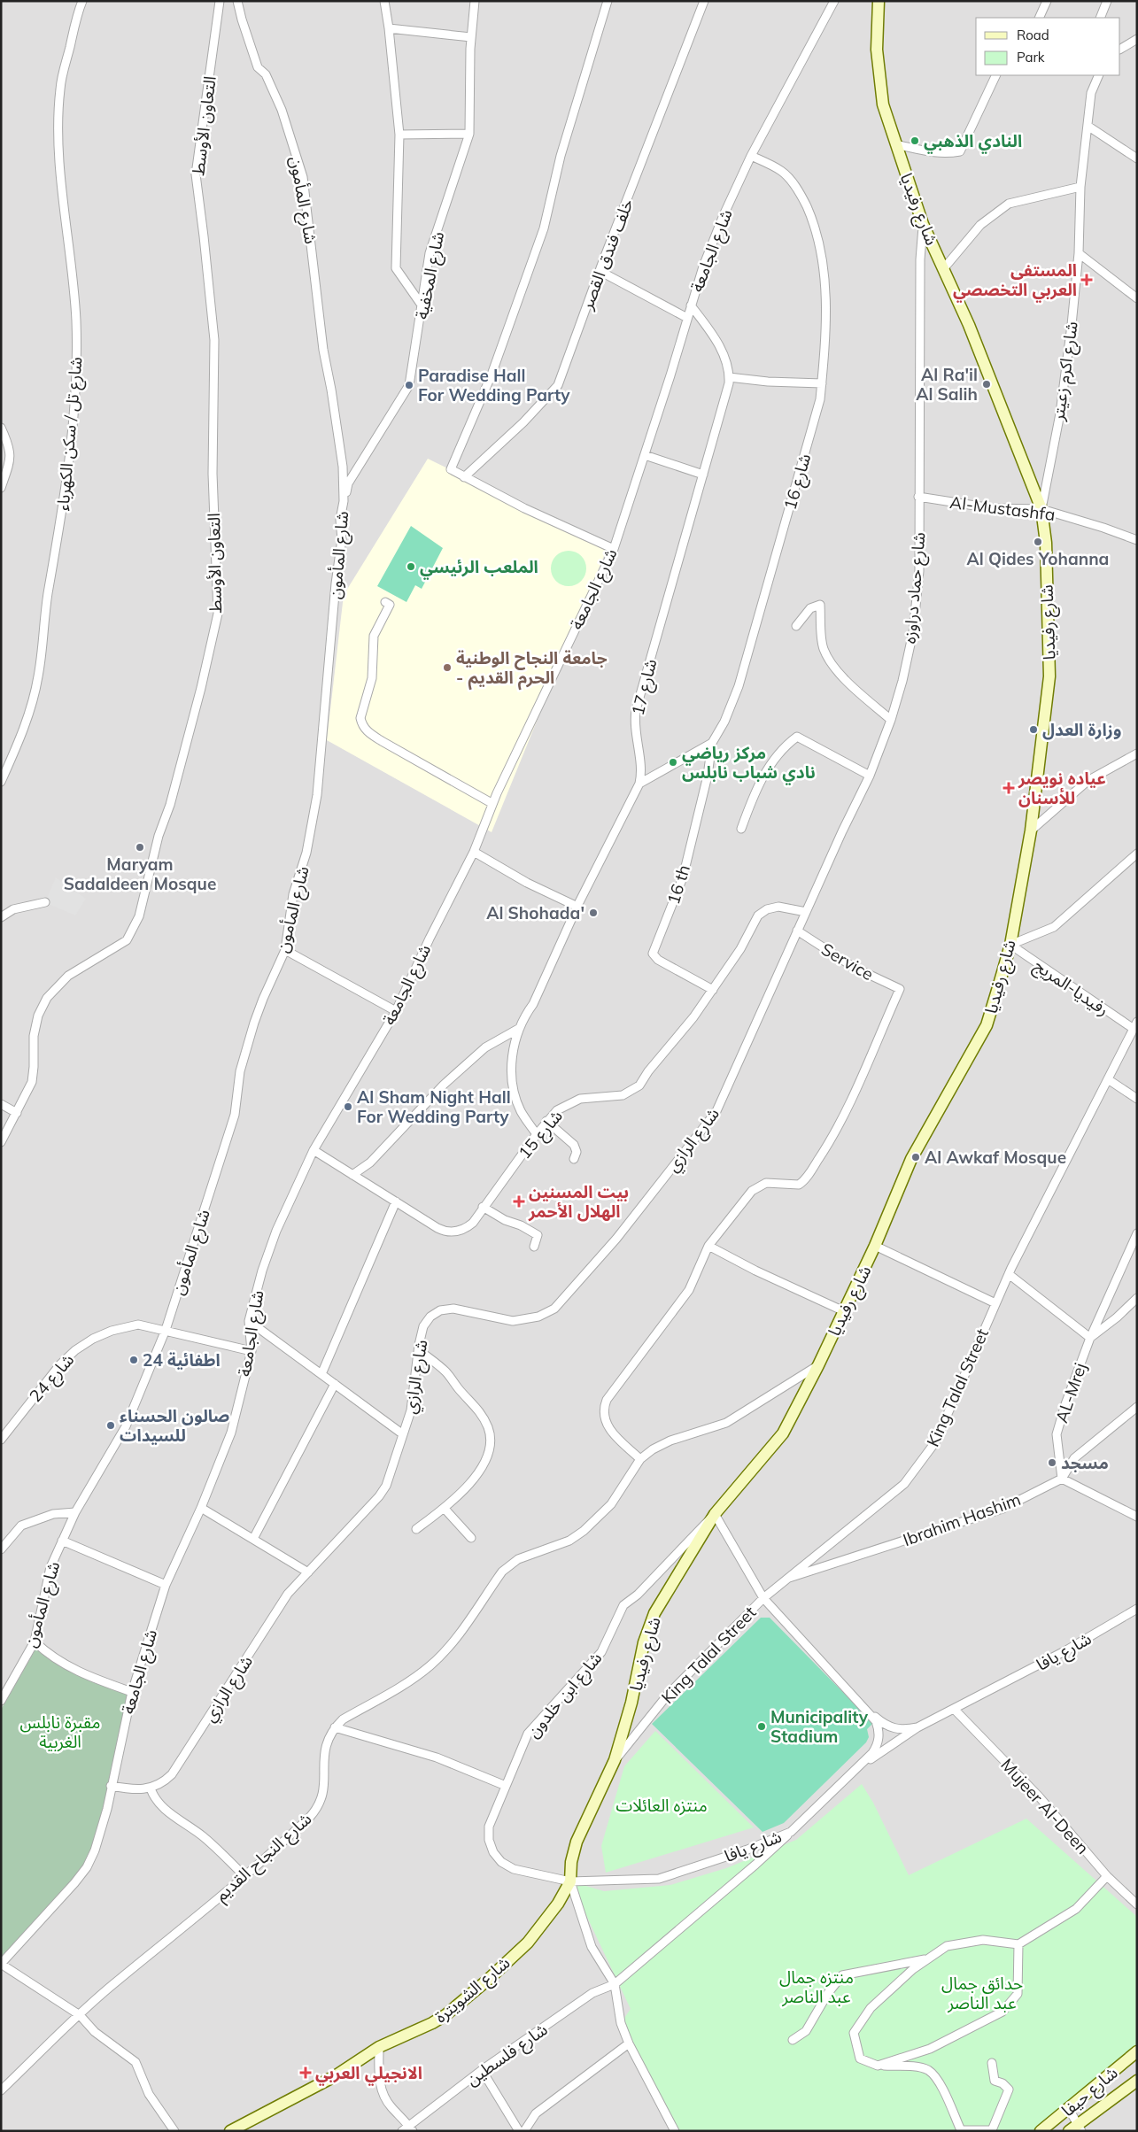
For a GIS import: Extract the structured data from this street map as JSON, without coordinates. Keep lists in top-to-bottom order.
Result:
{
  "streets": {
    "main road": ["شارع رفيديا", "شارع الشويترة", "شارع حيفا"],
    "street": [
      "التعاون الأوسط",
      "شارع المأمون",
      "شارع الجامعة",
      "خلف فندق القصر",
      "شارع المخفية",
      "شارع اكرم زعيتر",
      "شارع تل / سكن الكهرباء",
      "شارع 16",
      "Al-Mustashfa",
      "شارع حماد دراوزه",
      "شارع 17",
      "16 th",
      "Service",
      "رفيديا-المريج",
      "شارع 15",
      "شارع الرازي",
      "شارع 24",
      "King Talal Street",
      "AL-Mrej",
      "Ibrahim Hashim",
      "شارع يافا",
      "شارع ابن خلدون",
      "Mujeer Al-Deen",
      "شارع النجاح القديم",
      "شارع فلسطين"
    ]
  },
  "crossings": [
    ["شارع المأمون", "شارع المخفية"],
    ["شارع المأمون", "شارع 24"],
    ["شارع رفيديا", "شارع اكرم زعيتر"],
    ["شارع رفيديا", "Al-Mustashfa"],
    ["شارع رفيديا", "شارع حماد دراوزه"],
    ["شارع رفيديا", "رفيديا-المريج"],
    ["شارع رفيديا", "King Talal Street"],
    ["شارع رفيديا", "شارع يافا"],
    ["شارع رفيديا", "شارع ابن خلدون"],
    ["شارع رفيديا", "شارع النجاح القديم"],
    ["شارع رفيديا", "شارع الشويترة"],
    ["شارع الجامعة", "شارع 16"],
    ["شارع الجامعة", "شارع 15"],
    ["شارع الجامعة", "شارع 24"],
    ["شارع اكرم زعيتر", "Al-Mustashfa"],
    ["شارع 16", "16 th"],
    ["Al-Mustashfa", "شارع حماد دراوزه"],
    ["شارع حماد دراوزه", "Service"],
    ["شارع حماد دراوزه", "شارع 15"],
    ["شارع حماد دراوزه", "شارع الرازي"],
    ["شارع 17", "شارع 15"],
    ["16 th", "شارع 15"],
    ["Service", "شارع الرازي"],
    ["رفيديا-المريج", "King Talal Street"],
    ["King Talal Street", "Ibrahim Hashim"],
    ["AL-Mrej", "Ibrahim Hashim"],
    ["شارع يافا", "شارع ابن خلدون"],
    ["شارع يافا", "Mujeer Al-Deen"],
    ["شارع يافا", "شارع الشويترة"],
    ["شارع يافا", "شارع فلسطين"],
    ["شارع ابن خلدون", "شارع الشويترة"]
  ],
  "parks": [
    "مقبرة نابلس الغربية",
    "منتزه العائلات",
    "منتزه جمال عبد الناصر",
    "حدائق جمال عبد الناصر"
  ],
  "places": {
    "other": [
      "النادي الذهبي",
      "Al Ra'il Al Salih",
      "Paradise Hall For Wedding Party",
      "Al Qides Yohanna",
      "الملعب الرئيسي",
      "جامعة النجاح الوطنية - الحرم القديم",
      "وزارة العدل",
      "مركز رياضي نادي شباب نابلس",
      "Maryam Sadaldeen Mosque",
      "Al Shohada'",
      "Al Sham Night Hall For Wedding Party",
      "Al Awkaf Mosque",
      "اطفائية 24",
      "صالون الحسناء للسيدات",
      "مسجد",
      "Municipality Stadium"
    ],
    "health": [
      "المستفى العربي التخصصي",
      "عياده نويصر للأسنان",
      "بيت المسنين الهلال الأحمر",
      "الانجيلي العربي"
    ]
  },
  "legend": ["Road", "Park"]
}
